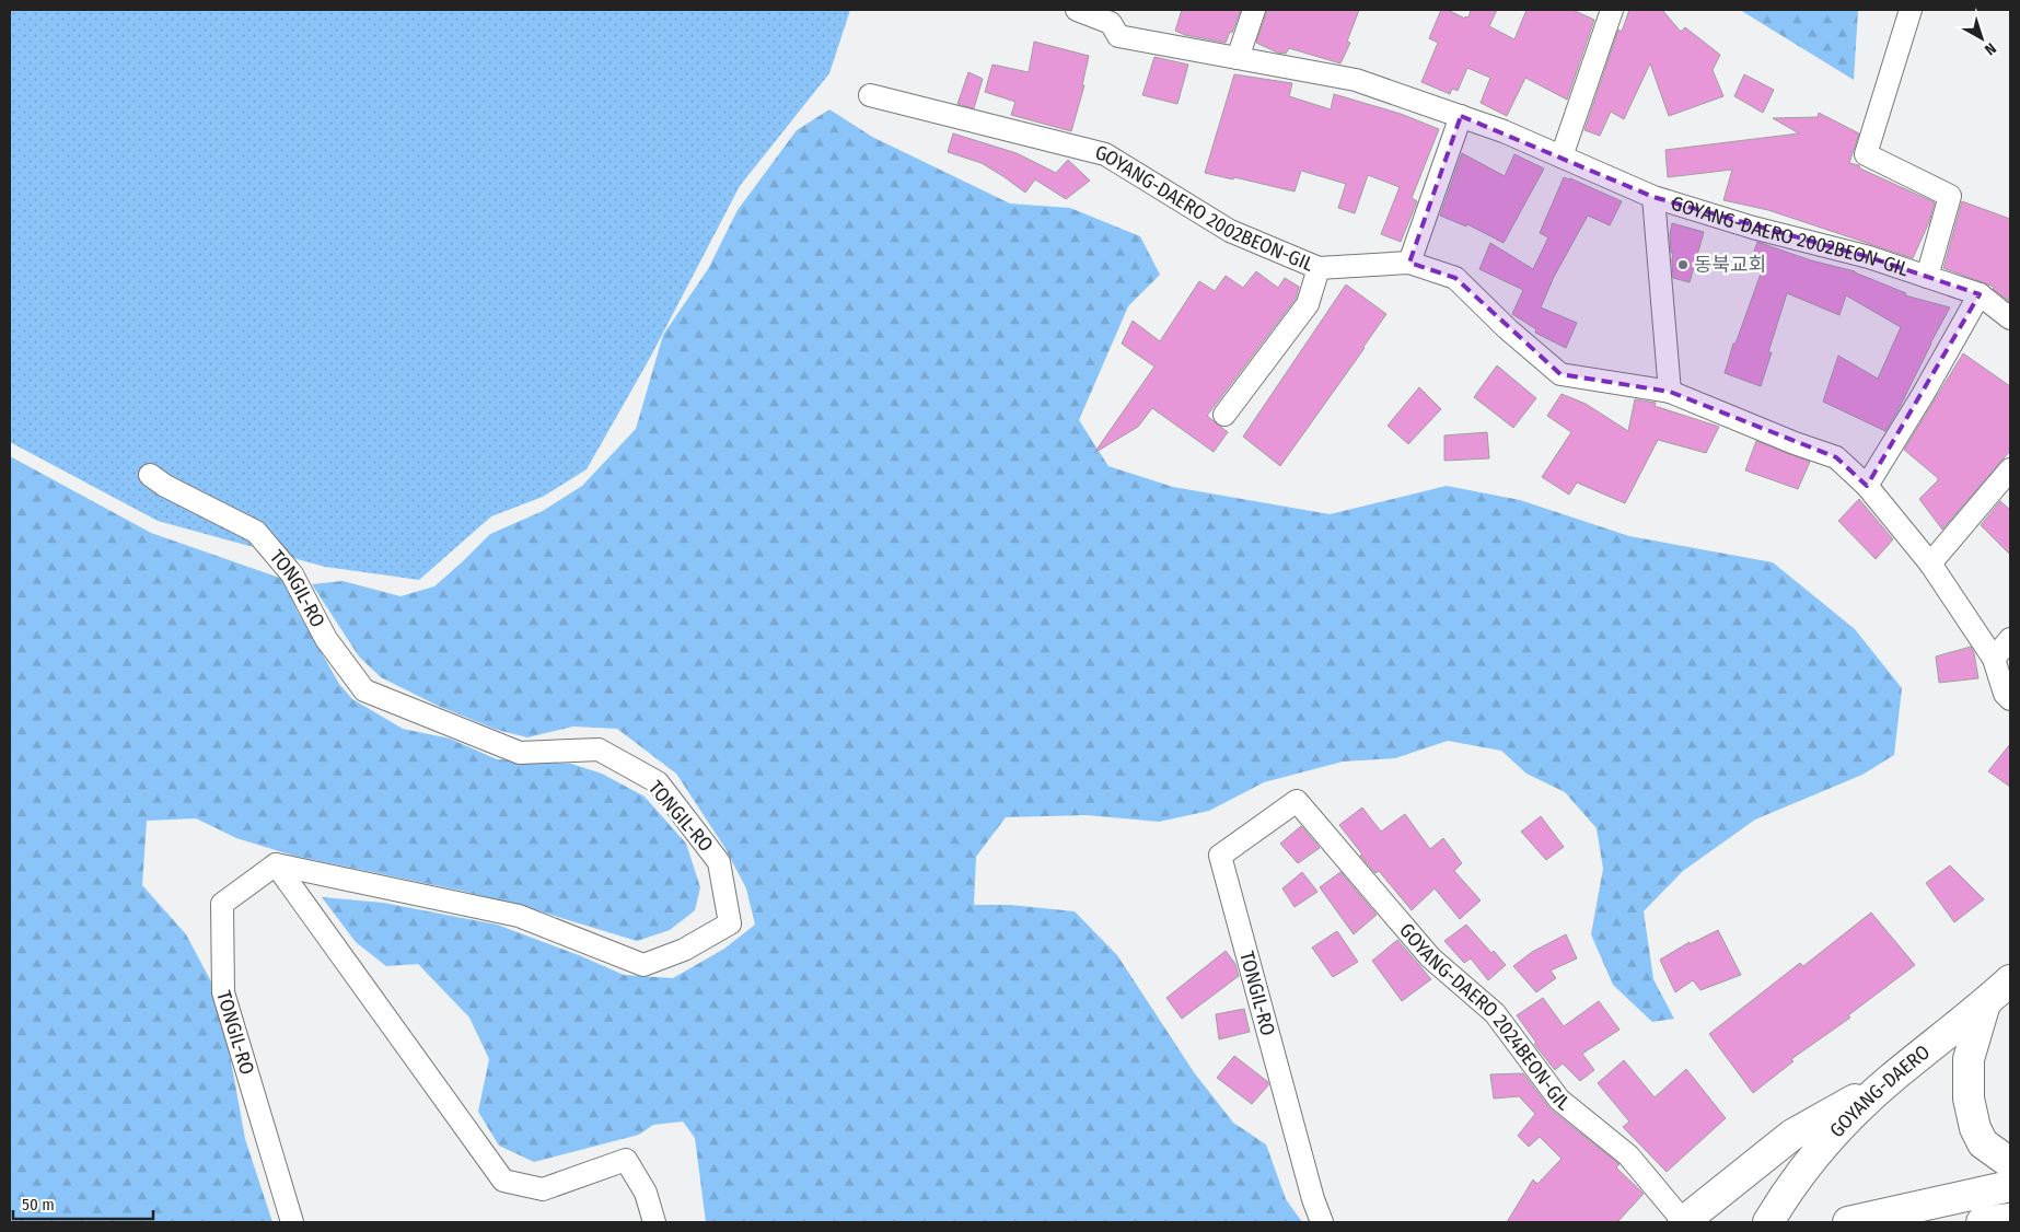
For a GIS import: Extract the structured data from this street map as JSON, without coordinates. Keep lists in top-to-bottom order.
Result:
{
  "streets": {
    "main road": ["GOYANG-DAERO"],
    "street": ["GOYANG-DAERO 2002BEON-GIL", "TONGIL-RO", "GOYANG-DAERO 2024BEON-GIL"]
  },
  "crossings": [
    ["TONGIL-RO", "GOYANG-DAERO 2024BEON-GIL"]
  ],
  "places": ["동북교회"],
  "scale_bar": "50 m",
  "north": "bottom right"
}
